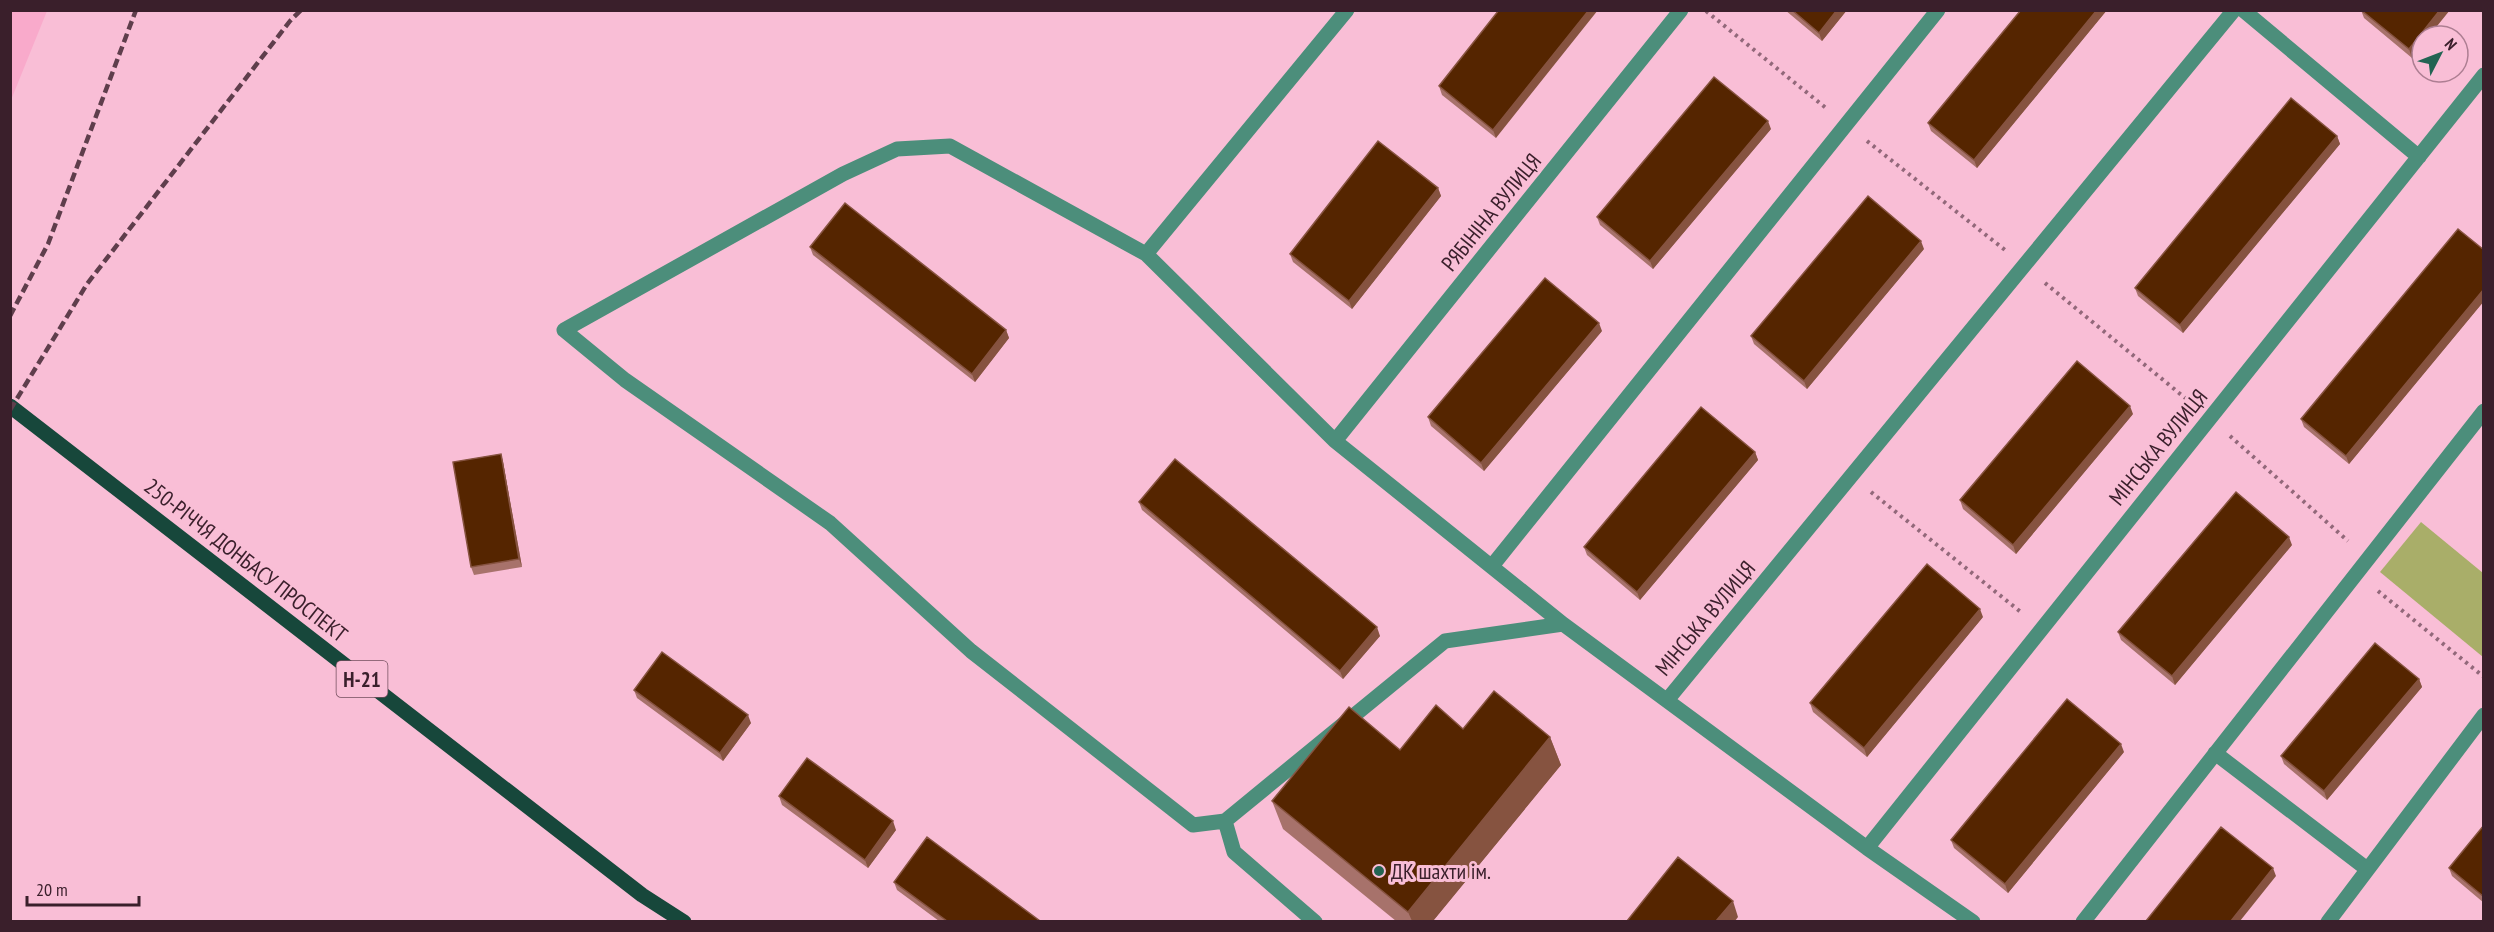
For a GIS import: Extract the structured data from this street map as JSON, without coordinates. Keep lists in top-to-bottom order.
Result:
{
  "streets": {
    "main road": ["250-РІЧЧЯ ДОНБАСУ ПРОСПЕКТ", "Н-21"],
    "street": ["РЯБІНІНА ВУЛИЦЯ", "МІНСЬКА ВУЛИЦЯ"]
  },
  "places": ["ДК шахти ім."],
  "scale_bar": "20 m",
  "north": "top right"
}
